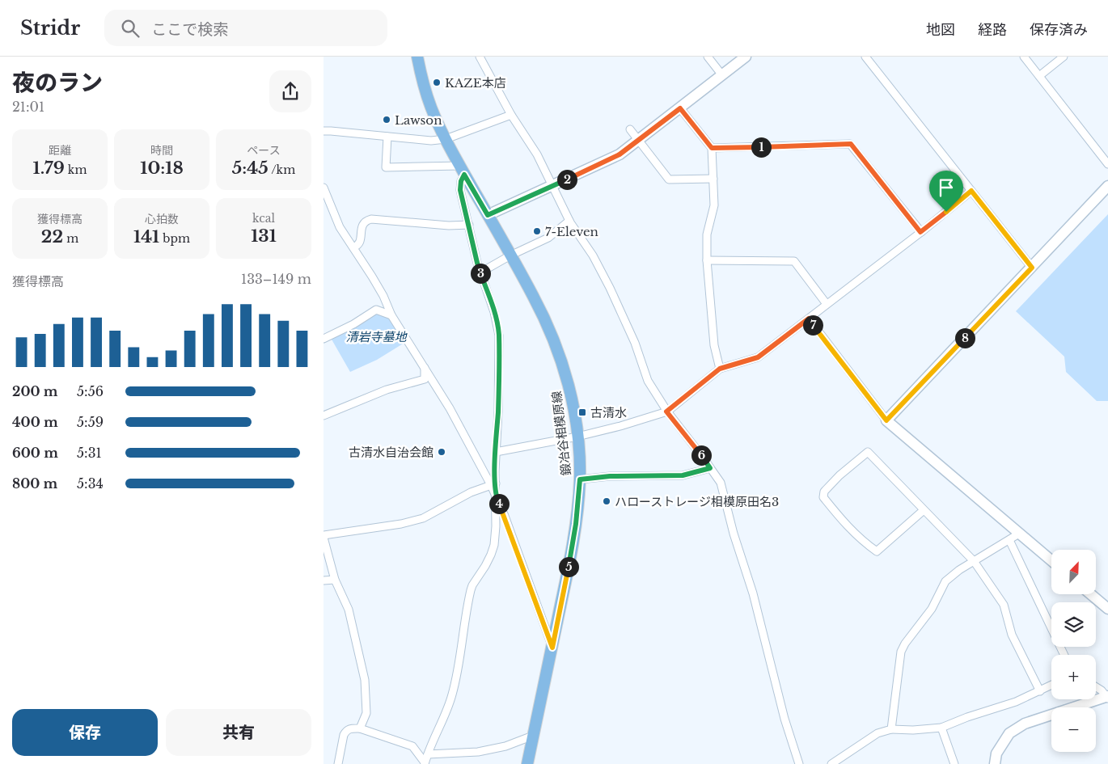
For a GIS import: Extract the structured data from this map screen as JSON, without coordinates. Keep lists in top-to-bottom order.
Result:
{
  "streets": {
    "main road": ["鍛冶谷相模原線"]
  },
  "parks": ["清岩寺墓地"],
  "places": {
    "other": [
      "KAZE本店",
      "Lawson",
      "7-Eleven",
      "古清水自治会館",
      "ハローストレージ相模原田名3"
    ],
    "transit": ["古清水"]
  },
  "north": "top right",
  "page": {
    "header": "Stridr",
    "search": "ここで検索",
    "nav": ["地図", "経路", "保存済み"],
    "heading": ["夜のラン", "21:01"],
    "stats": [
      ["距離", "1.79 km"],
      ["時間", "10:18"],
      ["ペース", "5:45 /km"],
      ["獲得標高", "22 m"],
      ["心拍数", "141 bpm"],
      ["kcal", "131"]
    ],
    "pins": [
      "1",
      "2",
      "3",
      "7",
      "8",
      "6",
      "4",
      "5"
    ],
    "chart": ["獲得標高", "133–149 m"],
    "list": [
      {
        "name": "200 m",
        "note": "5:56"
      },
      {
        "name": "400 m",
        "note": "5:59"
      },
      {
        "name": "600 m",
        "note": "5:31"
      },
      {
        "name": "800 m",
        "note": "5:34"
      }
    ],
    "map_buttons": ["+", "−"],
    "buttons": ["保存", "共有"]
  }
}
